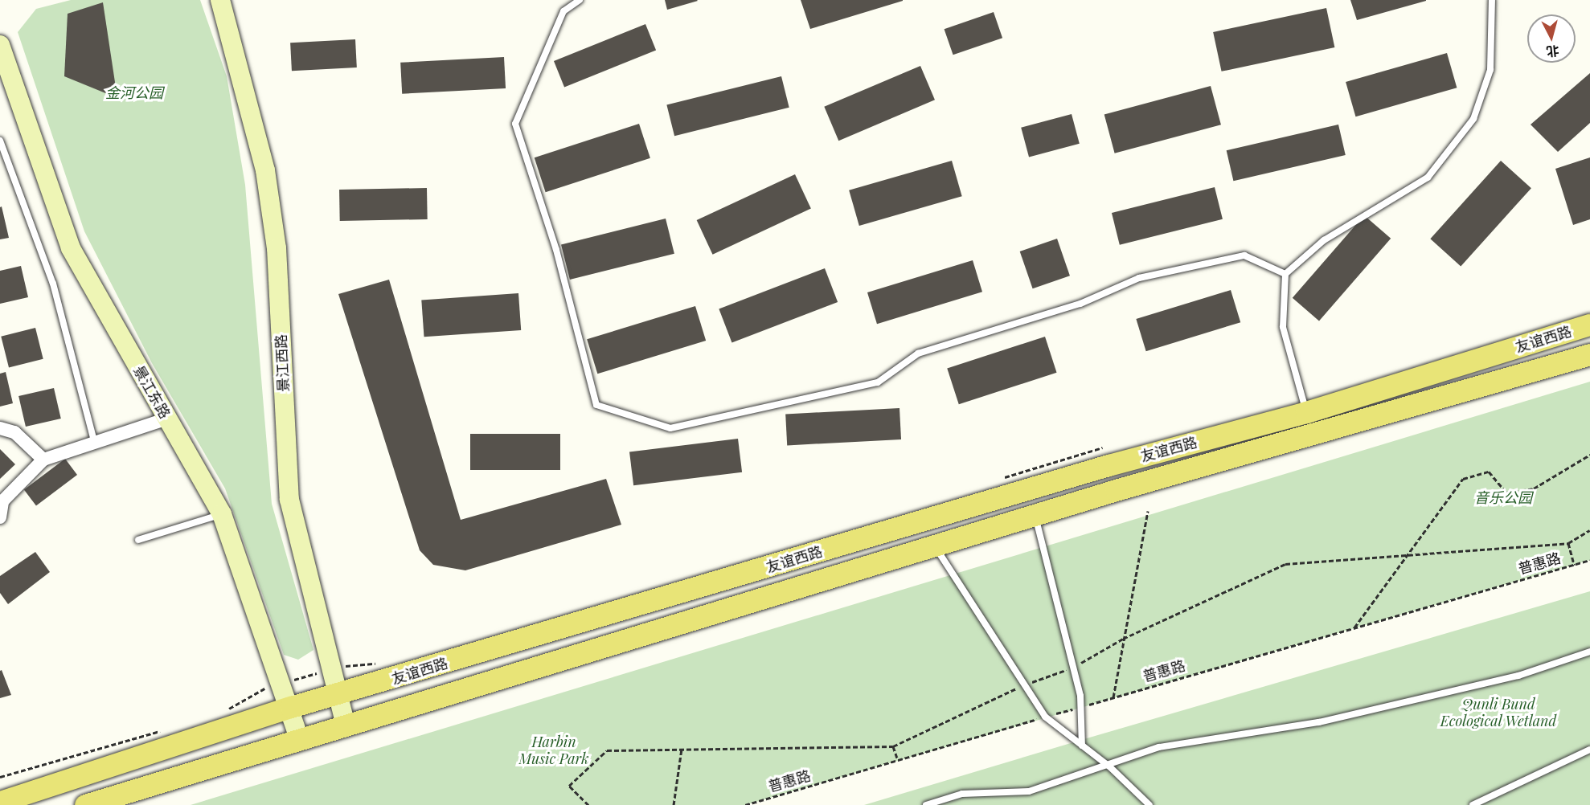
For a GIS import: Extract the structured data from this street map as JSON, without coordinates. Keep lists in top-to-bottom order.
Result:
{
  "streets": {
    "main road": ["友谊西路", "景江西路", "景江东路"],
    "path": ["普惠路"]
  },
  "crossings": [
    ["友谊西路", "景江西路"],
    ["友谊西路", "景江东路"]
  ],
  "parks": [
    "金河公园",
    "音乐公园",
    "Qunli Bund Ecological Wetland",
    "Harbin Music Park"
  ],
  "north": "bottom"
}
